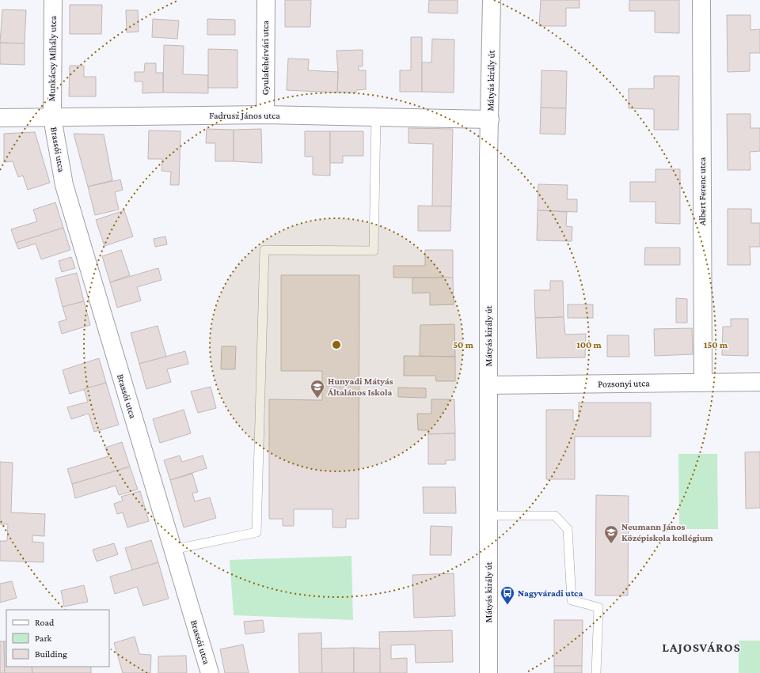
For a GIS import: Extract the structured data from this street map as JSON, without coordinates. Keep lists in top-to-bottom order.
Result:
{
  "streets": {
    "street": [
      "Gyulafehérvári utca",
      "Munkácsy Mihály utca",
      "Mátyás király út",
      "Fadrusz János utca",
      "Brassói utca",
      "Albert Ferenc utca",
      "Pozsonyi utca"
    ]
  },
  "crossings": [
    ["Gyulafehérvári utca", "Fadrusz János utca"],
    ["Munkácsy Mihály utca", "Fadrusz János utca"],
    ["Munkácsy Mihály utca", "Brassói utca"],
    ["Mátyás király út", "Fadrusz János utca"],
    ["Mátyás király út", "Pozsonyi utca"],
    ["Fadrusz János utca", "Brassói utca"],
    ["Albert Ferenc utca", "Pozsonyi utca"]
  ],
  "districts": ["LAJOSVÁROS"],
  "places": {
    "school or university": ["Hunyadi Mátyás Általános Iskola", "Neumann János Középiskola kollégium"],
    "bus stop": ["Nagyváradi utca"]
  },
  "legend": ["Road", "Park", "Building"],
  "rings": ["50 m", "100 m", "150 m"]
}
